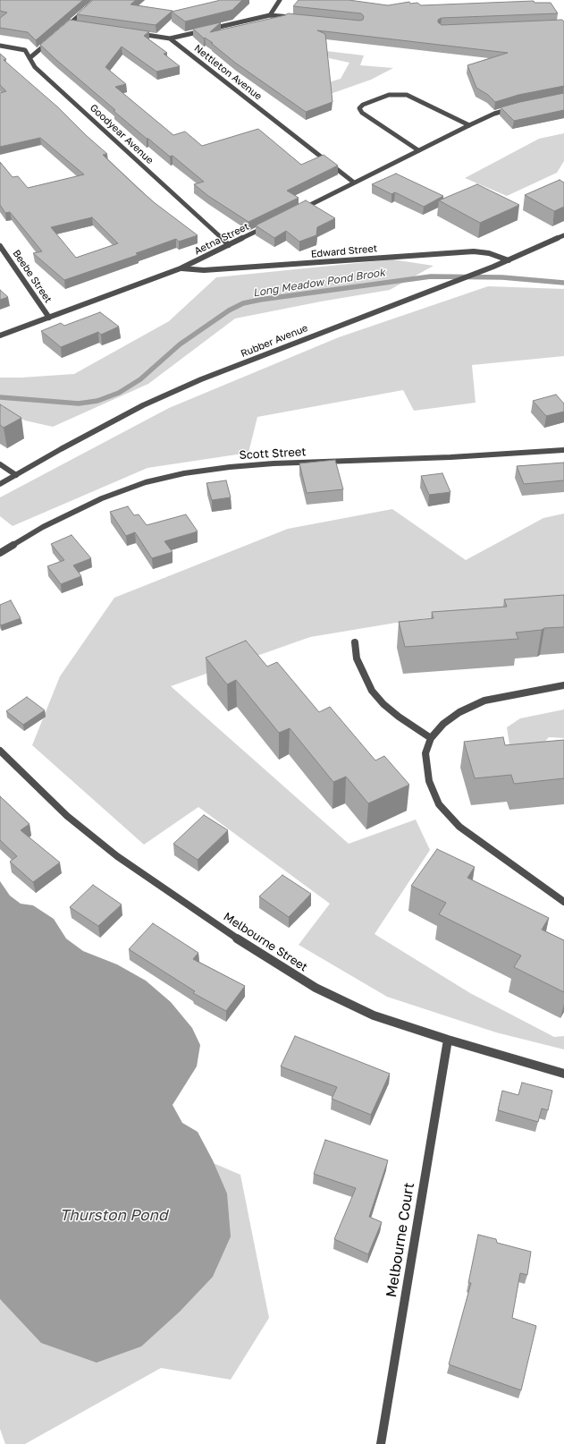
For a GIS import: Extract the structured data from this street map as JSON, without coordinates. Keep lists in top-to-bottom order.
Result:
{
  "streets": {
    "street": [
      "Nettleton Avenue",
      "Goodyear Avenue",
      "Aetna Street",
      "Edward Street",
      "Beebe Street",
      "Rubber Avenue",
      "Scott Street",
      "Melbourne Street",
      "Melbourne Court"
    ]
  },
  "crossings": [
    ["Goodyear Avenue", "Aetna Street"],
    ["Aetna Street", "Edward Street"],
    ["Aetna Street", "Beebe Street"],
    ["Edward Street", "Rubber Avenue"],
    ["Melbourne Street", "Melbourne Court"]
  ],
  "water": ["Long Meadow Pond Brook", "Thurston Pond"]
}
